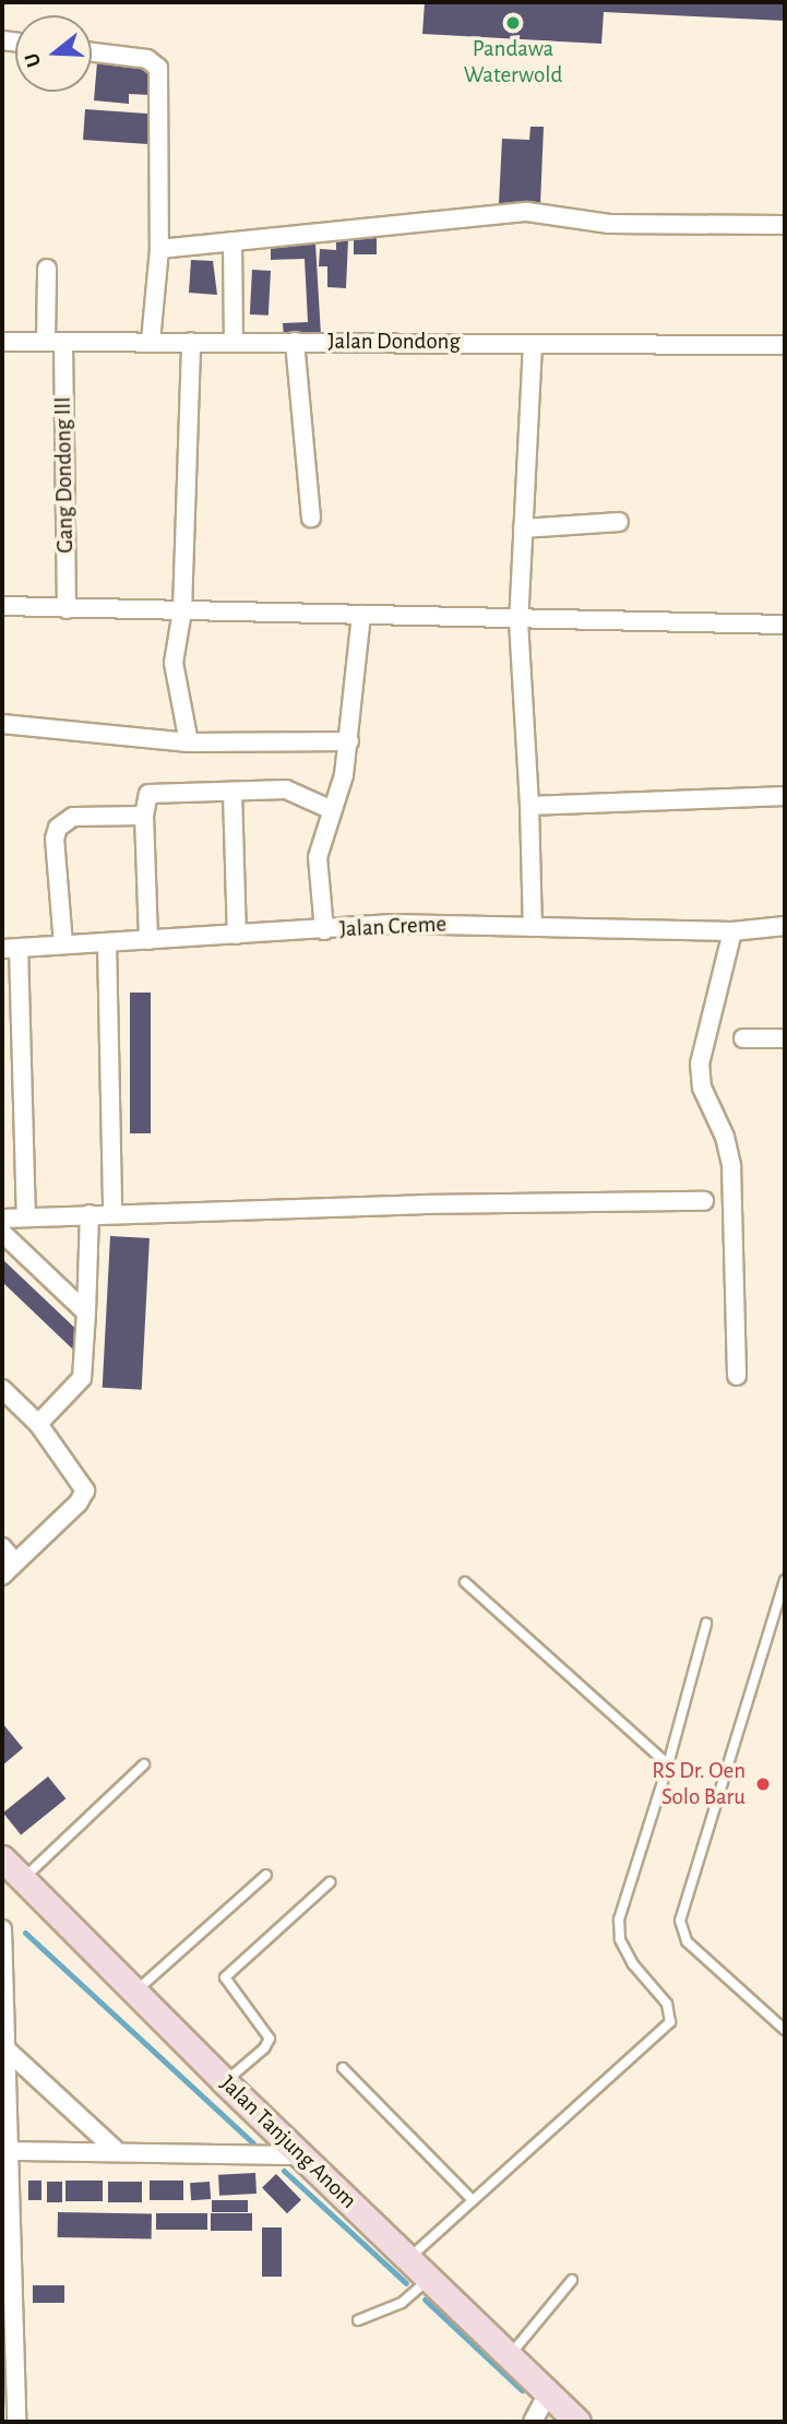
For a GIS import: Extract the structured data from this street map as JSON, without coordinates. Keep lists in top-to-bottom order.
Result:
{
  "streets": {
    "main road": ["Jalan Tanjung Anom"],
    "street": ["Jalan Dondong", "Gang Dondong III", "Jalan Creme"]
  },
  "crossings": [
    ["Jalan Dondong", "Gang Dondong III"]
  ],
  "places": ["Pandawa Waterwold", "RS Dr. Oen Solo Baru"],
  "north": "left"
}
